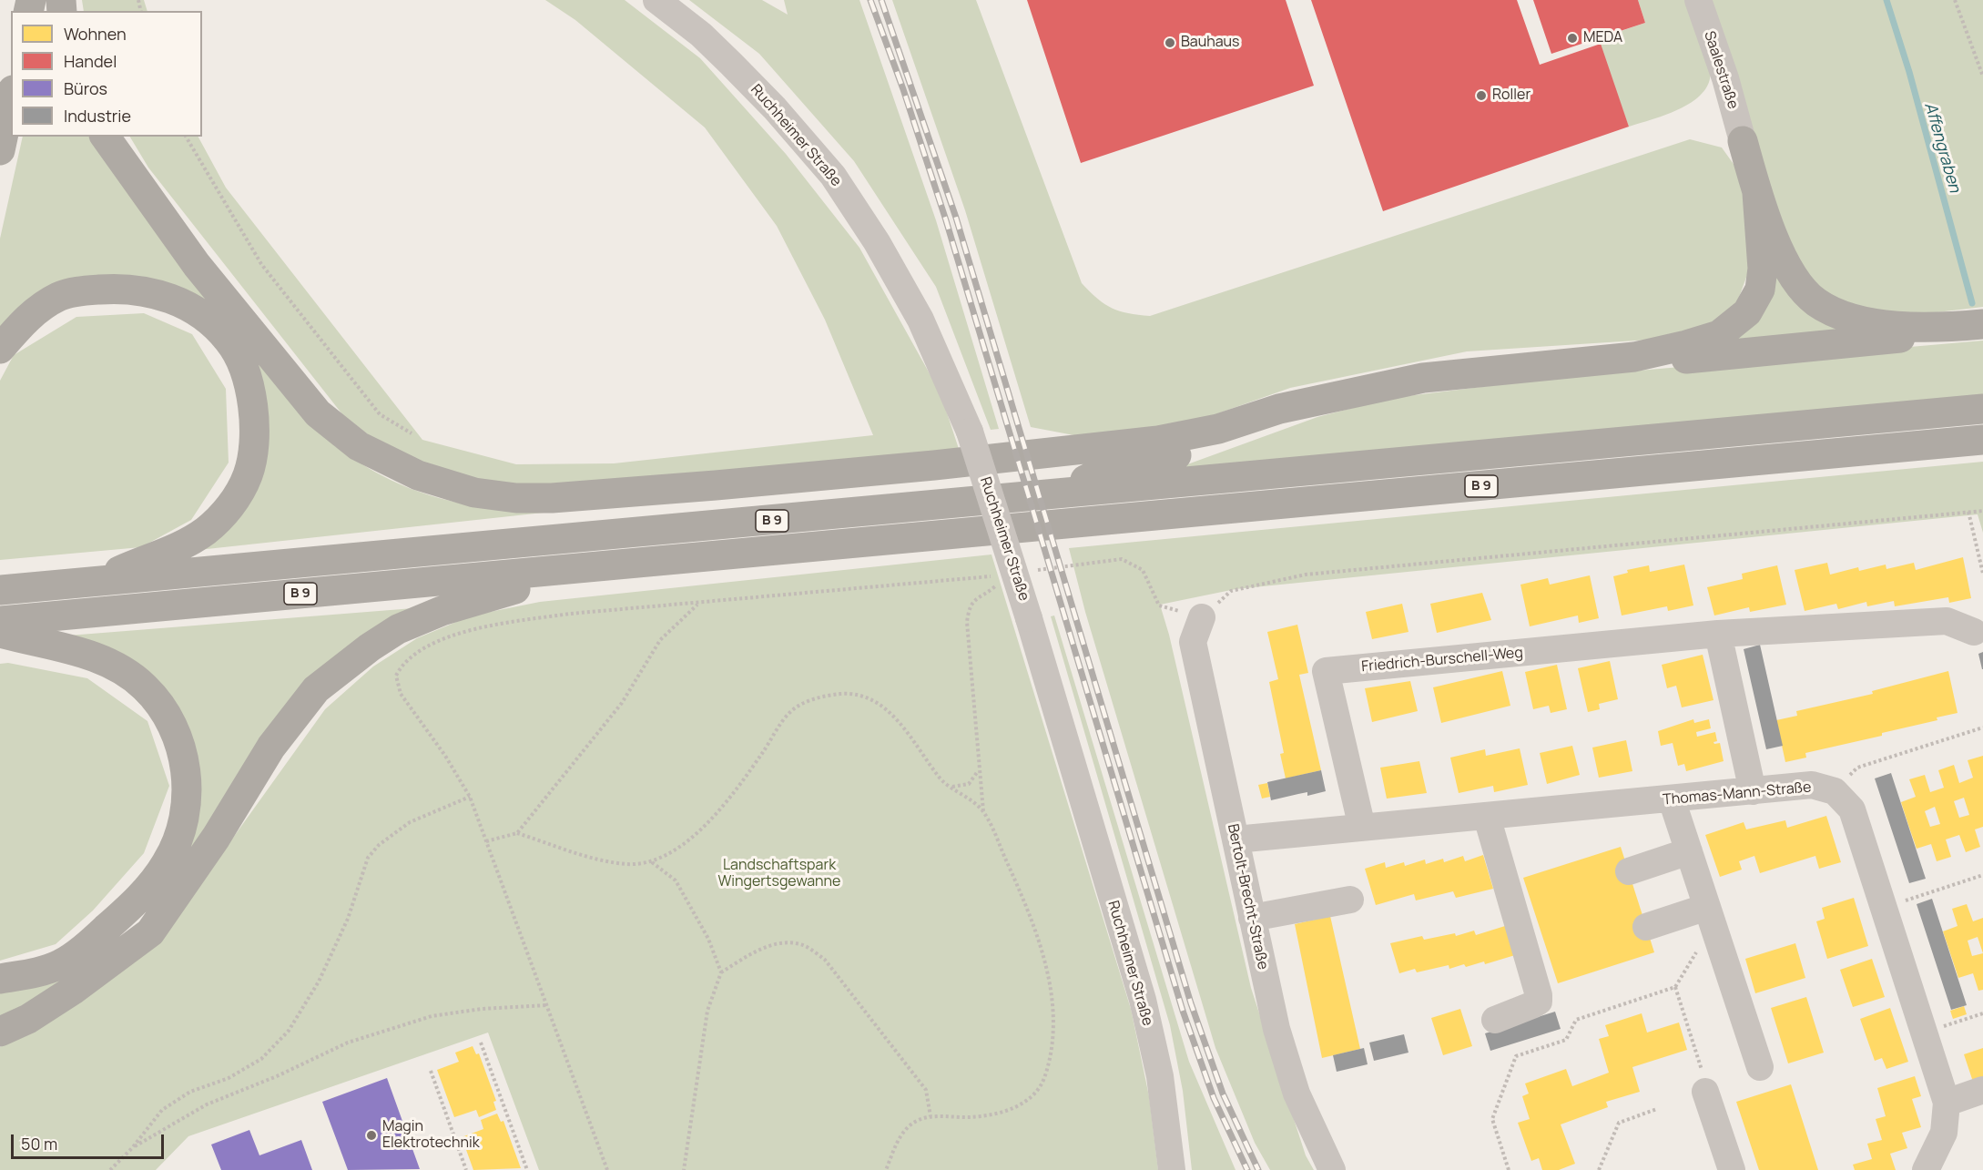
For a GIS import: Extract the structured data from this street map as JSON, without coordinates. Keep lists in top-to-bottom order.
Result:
{
  "streets": {
    "highway": ["B 9"],
    "street": [
      "Saalestraße",
      "Ruchheimer Straße",
      "Friedrich-Burschell-Weg",
      "Thomas-Mann-Straße",
      "Bertolt-Brecht-Straße"
    ]
  },
  "crossings": [
    ["Friedrich-Burschell-Weg", "Thomas-Mann-Straße"],
    ["Thomas-Mann-Straße", "Bertolt-Brecht-Straße"]
  ],
  "water": ["Affengraben"],
  "parks": ["Landschaftspark Wingertsgewanne"],
  "places": [
    "MEDA",
    "Bauhaus",
    "Roller",
    "Magin Elektrotechnik"
  ],
  "legend": [
    "Wohnen",
    "Handel",
    "Büros",
    "Industrie"
  ],
  "scale_bar": "50 m"
}
